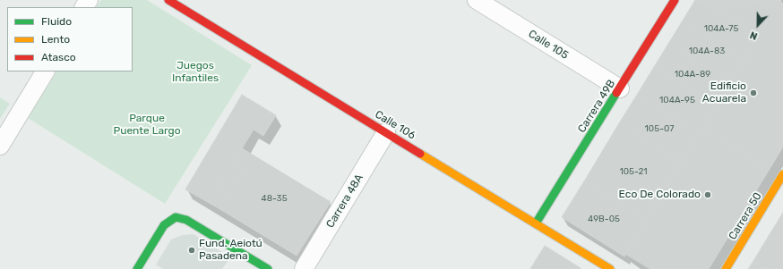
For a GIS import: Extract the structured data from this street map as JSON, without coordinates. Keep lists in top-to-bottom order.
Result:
{
  "streets": {
    "street": [
      "Calle 105",
      "Carrera 49B",
      "Calle 106",
      "Carrera 48A",
      "Carrera 50"
    ]
  },
  "crossings": [
    ["Calle 105", "Carrera 49B"],
    ["Carrera 49B", "Calle 106"],
    ["Calle 106", "Carrera 48A"]
  ],
  "parks": ["Juegos Infantiles", "Parque Puente Largo"],
  "places": ["Edificio Acuarela", "Eco De Colorado", "Fund. Aeiotú Pasadena"],
  "house_numbers": [
    "104A-75",
    "104A-83",
    "104A-89",
    "104A-95",
    "105-07",
    "105-21",
    "48-35",
    "49B-05"
  ],
  "legend": ["Fluido", "Lento", "Atasco"],
  "north": "bottom"
}
